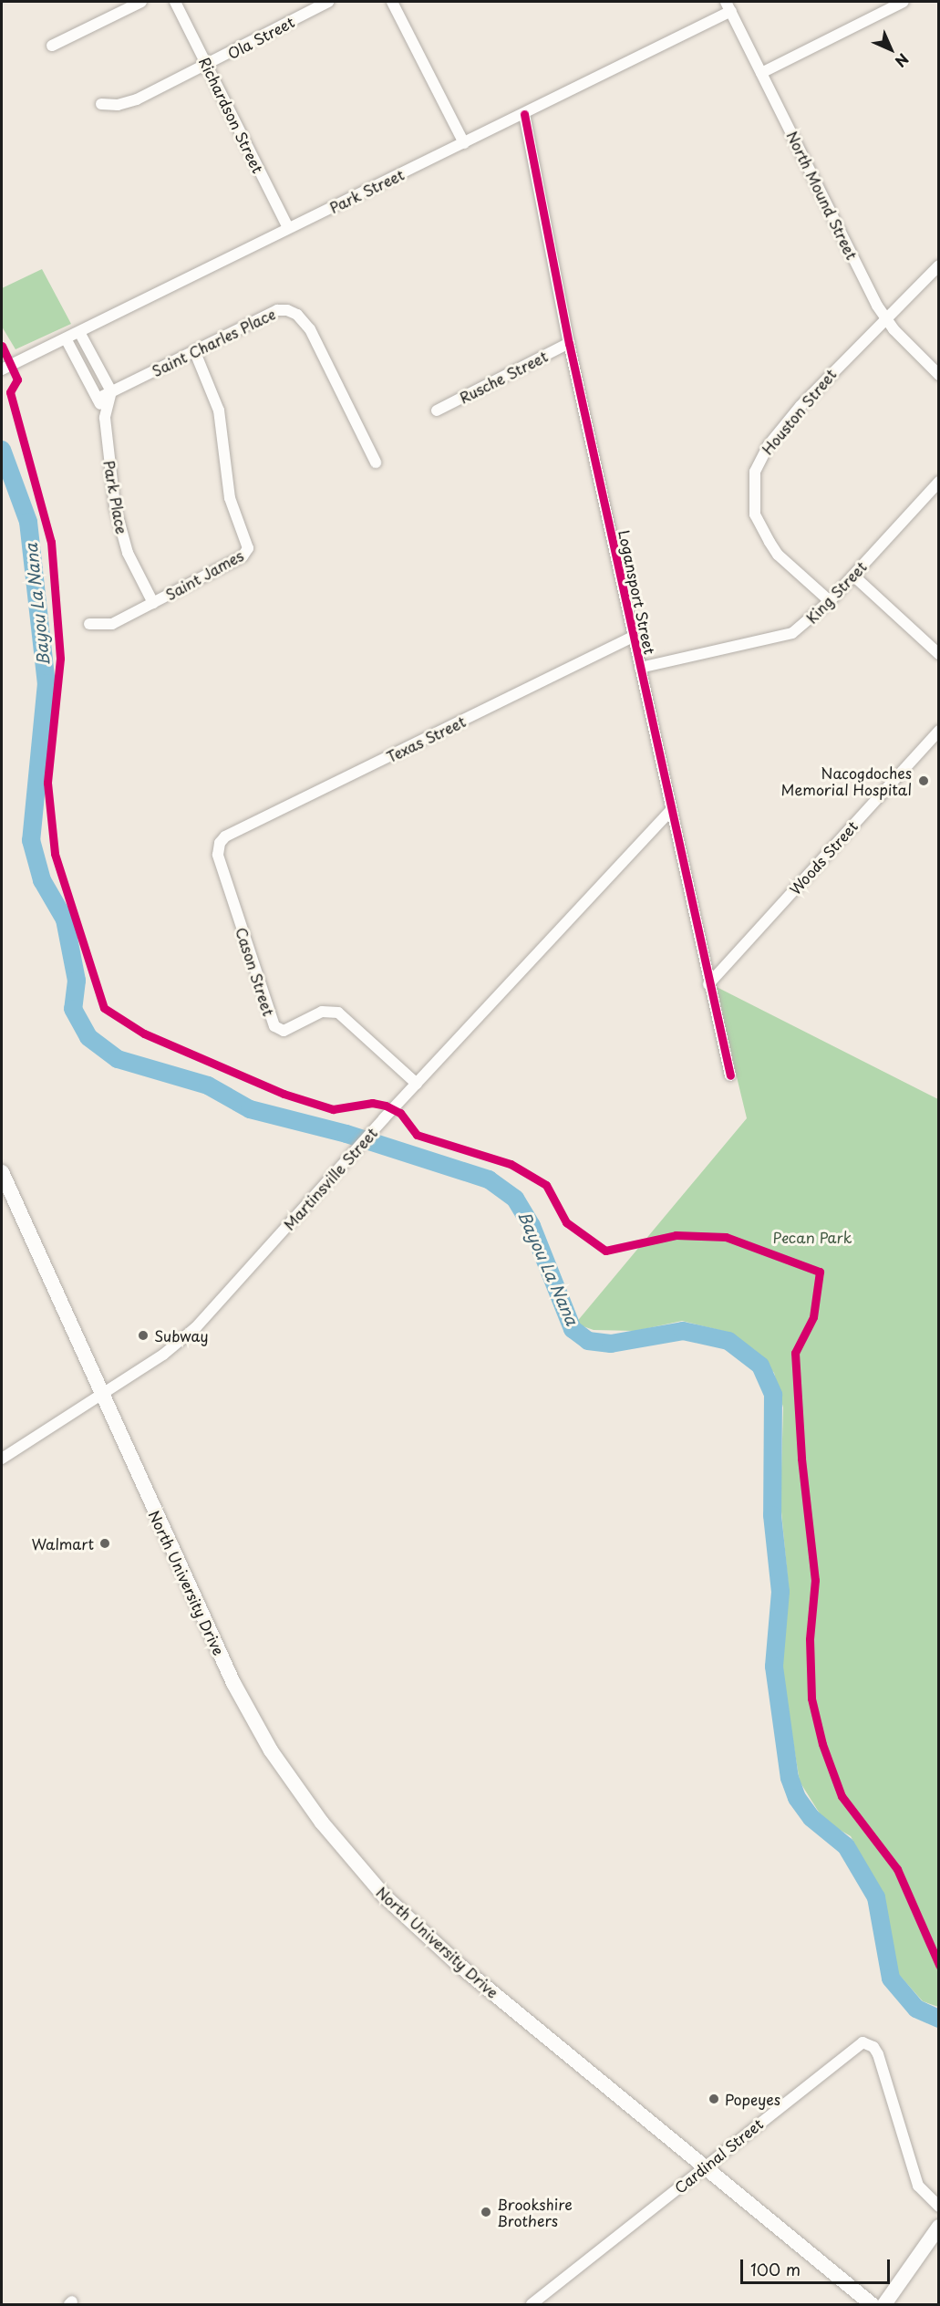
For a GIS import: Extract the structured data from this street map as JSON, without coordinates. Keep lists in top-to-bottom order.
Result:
{
  "streets": {
    "main road": ["North University Drive"],
    "street": [
      "Ola Street",
      "Richardson Street",
      "Park Street",
      "North Mound Street",
      "Saint Charles Place",
      "Rusche Street",
      "Houston Street",
      "Park Place",
      "Saint James",
      "Logansport Street",
      "King Street",
      "Texas Street",
      "Woods Street",
      "Cason Street",
      "Martinsville Street",
      "Cardinal Street"
    ]
  },
  "crossings": [
    ["Ola Street", "Richardson Street"],
    ["Richardson Street", "Park Street"],
    ["Park Street", "North Mound Street"],
    ["Park Street", "Park Place"],
    ["Park Street", "Logansport Street"],
    ["North Mound Street", "Houston Street"],
    ["Saint Charles Place", "Park Place"],
    ["Saint Charles Place", "Saint James"],
    ["Rusche Street", "Logansport Street"],
    ["Houston Street", "King Street"],
    ["Park Place", "Saint James"],
    ["Logansport Street", "King Street"],
    ["Logansport Street", "Texas Street"],
    ["Logansport Street", "Woods Street"],
    ["Logansport Street", "Martinsville Street"],
    ["Texas Street", "Cason Street"],
    ["Cason Street", "Martinsville Street"],
    ["Martinsville Street", "North University Drive"],
    ["North University Drive", "Cardinal Street"]
  ],
  "water": ["Bayou La Nana"],
  "parks": ["Pecan Park"],
  "places": [
    "Nacogdoches Memorial Hospital",
    "Subway",
    "Walmart",
    "Popeyes",
    "Brookshire Brothers"
  ],
  "scale_bar": "100 m",
  "north": "bottom right"
}
